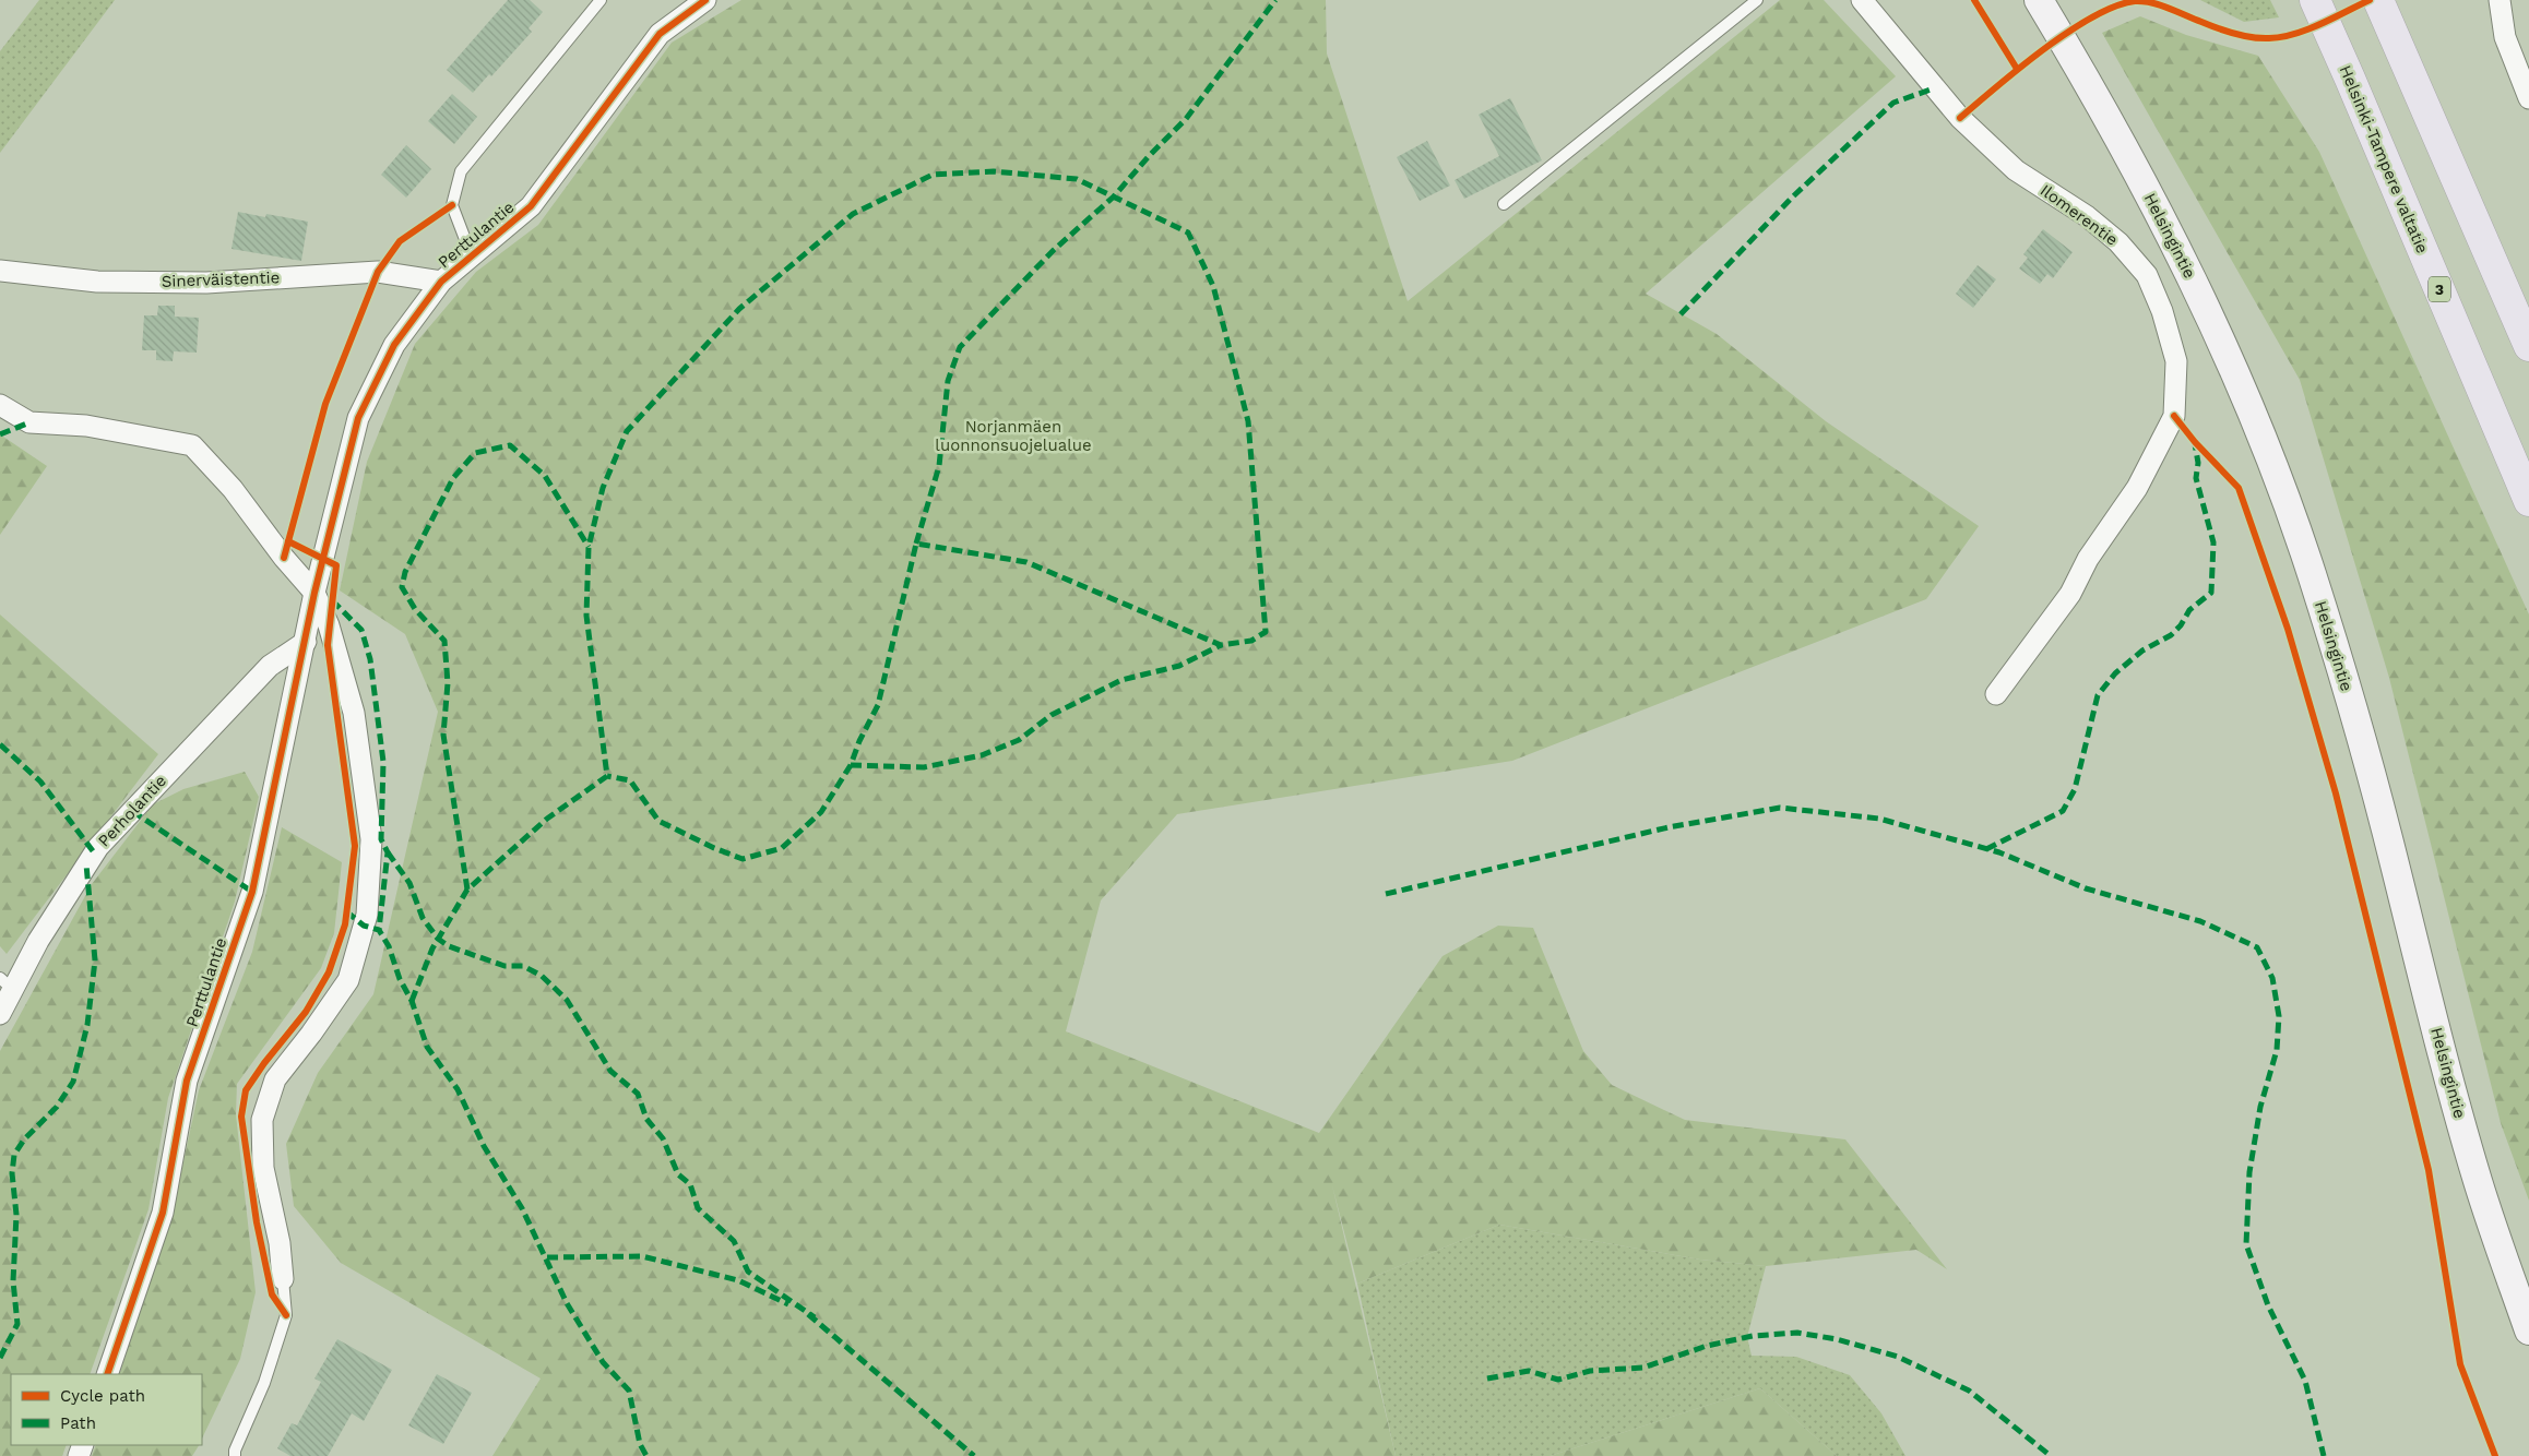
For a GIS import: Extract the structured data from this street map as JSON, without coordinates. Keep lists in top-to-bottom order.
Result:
{
  "streets": {
    "highway": ["Helsinki-Tampere valtatie", "3"],
    "main road": ["Helsingintie"],
    "street": [
      "Ilomerentie",
      "Perttulantie",
      "Sinerväistentie",
      "Perholantie"
    ]
  },
  "crossings": [
    ["Perttulantie", "Sinerväistentie"],
    ["Perttulantie", "Perholantie"]
  ],
  "parks": ["Norjanmäen luonnonsuojelualue"],
  "legend": ["Cycle path", "Path"]
}
